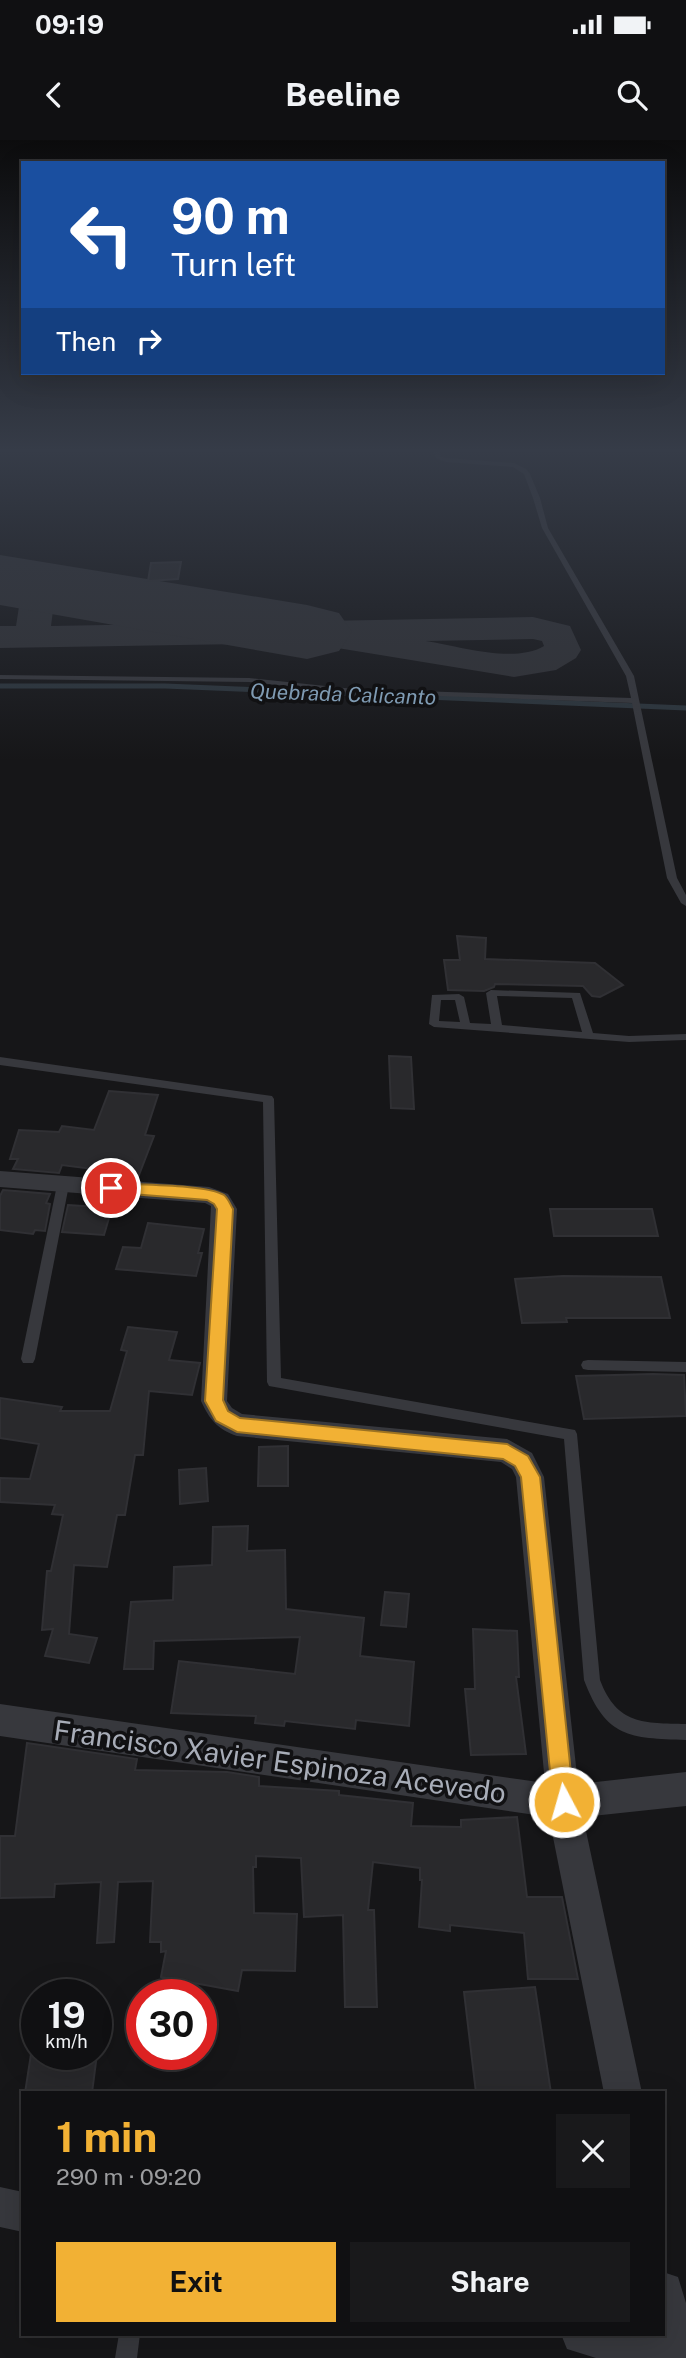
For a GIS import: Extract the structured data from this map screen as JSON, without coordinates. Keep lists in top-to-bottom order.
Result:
{
  "streets": {
    "street": ["Francisco Xavier Espinoza Acevedo"]
  },
  "water": ["Quebrada Calicanto"],
  "page": {
    "status": "09:19",
    "header": "Beeline",
    "turn": ["90 m", "Turn left"],
    "then": "Then",
    "speed": "19 km/h",
    "limit": "30",
    "heading": ["1 min", "290 m · 09:20"],
    "buttons": ["Exit", "Share"]
  }
}
